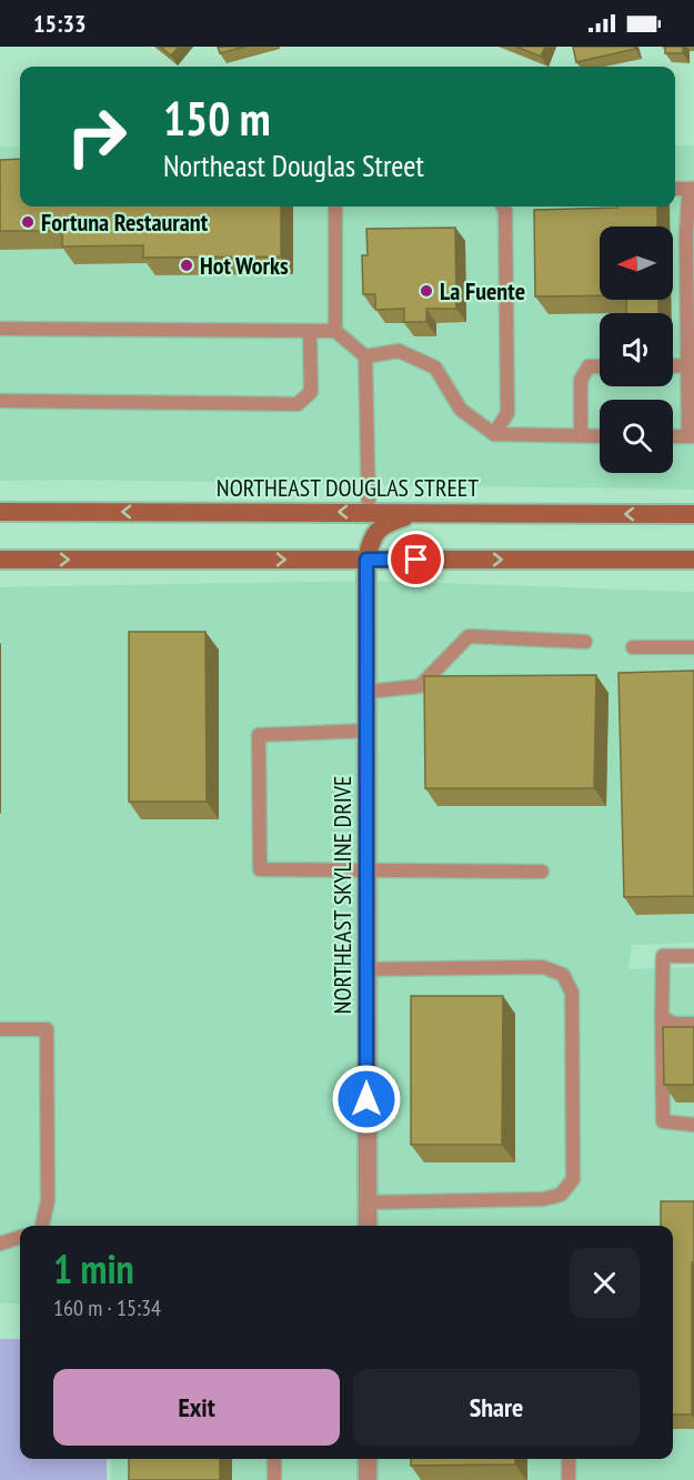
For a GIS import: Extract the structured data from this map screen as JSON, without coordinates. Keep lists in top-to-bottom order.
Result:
{
  "streets": {
    "main road": ["NORTHEAST DOUGLAS STREET"],
    "street": ["NORTHEAST SKYLINE DRIVE"]
  },
  "places": ["Fortuna Restaurant", "Hot Works", "La Fuente"],
  "north": "left",
  "page": {
    "status": "15:33",
    "turn": ["150 m", "Northeast Douglas Street"],
    "heading": ["1 min", "160 m · 15:34"],
    "buttons": ["Exit", "Share"]
  }
}
